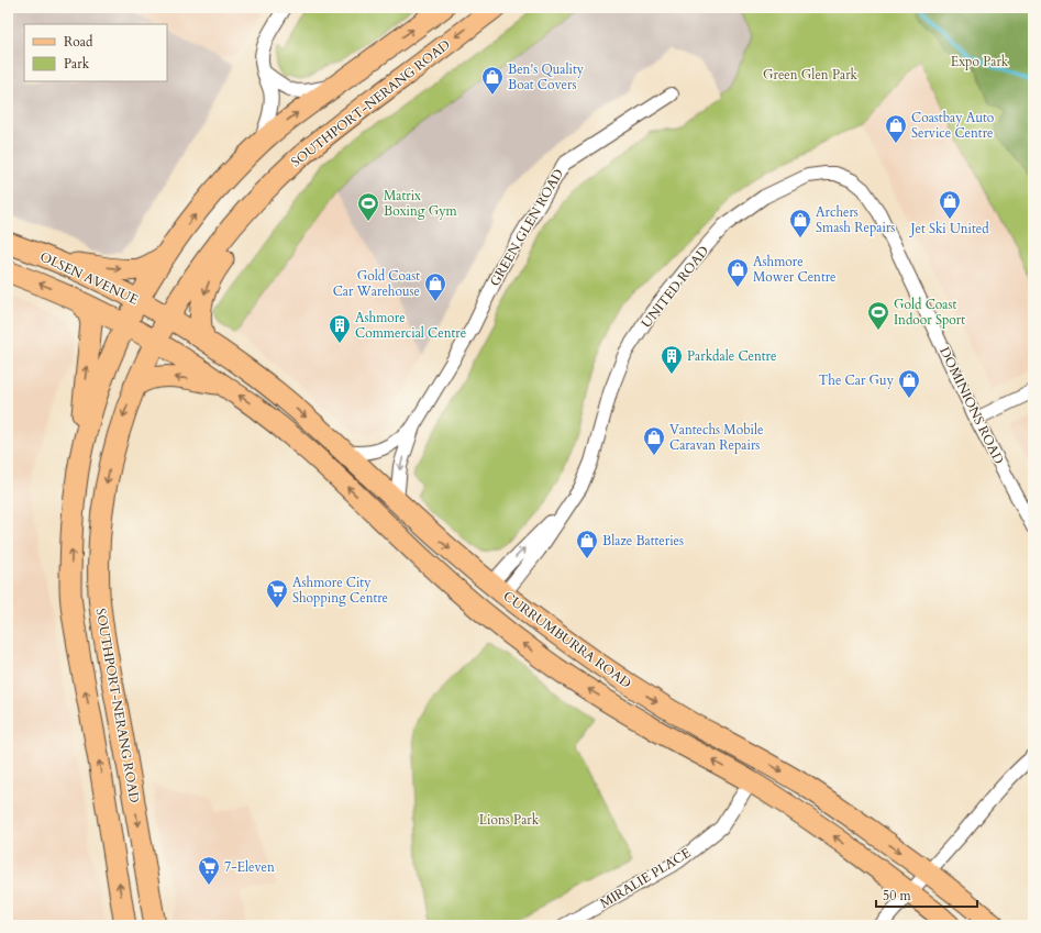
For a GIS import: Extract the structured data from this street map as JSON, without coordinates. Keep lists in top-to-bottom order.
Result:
{
  "streets": {
    "main road": ["SOUTHPORT-NERANG ROAD", "OLSEN AVENUE", "CURRUMBURRA ROAD"],
    "street": [
      "GREEN GLEN ROAD",
      "UNITED ROAD",
      "DOMINIONS ROAD",
      "MIRALIE PLACE"
    ]
  },
  "crossings": [
    ["SOUTHPORT-NERANG ROAD", "OLSEN AVENUE"],
    ["SOUTHPORT-NERANG ROAD", "CURRUMBURRA ROAD"],
    ["GREEN GLEN ROAD", "CURRUMBURRA ROAD"],
    ["OLSEN AVENUE", "CURRUMBURRA ROAD"],
    ["UNITED ROAD", "DOMINIONS ROAD"],
    ["UNITED ROAD", "CURRUMBURRA ROAD"],
    ["CURRUMBURRA ROAD", "MIRALIE PLACE"]
  ],
  "parks": ["Expo Park", "Green Glen Park", "Lions Park"],
  "places": {
    "shop": [
      "Ben's Quality Boat Covers",
      "Coastbay Auto Service Centre",
      "Jet Ski United",
      "Archers Smash Repairs",
      "Ashmore Mower Centre",
      "Gold Coast Car Warehouse",
      "The Car Guy",
      "Vantechs Mobile Caravan Repairs",
      "Blaze Batteries"
    ],
    "sports": ["Matrix Boxing Gym", "Gold Coast Indoor Sport"],
    "building": ["Ashmore Commercial Centre", "Parkdale Centre"],
    "supermarket": ["Ashmore City Shopping Centre", "7-Eleven"]
  },
  "legend": ["Road", "Park"],
  "scale_bar": "50 m"
}
